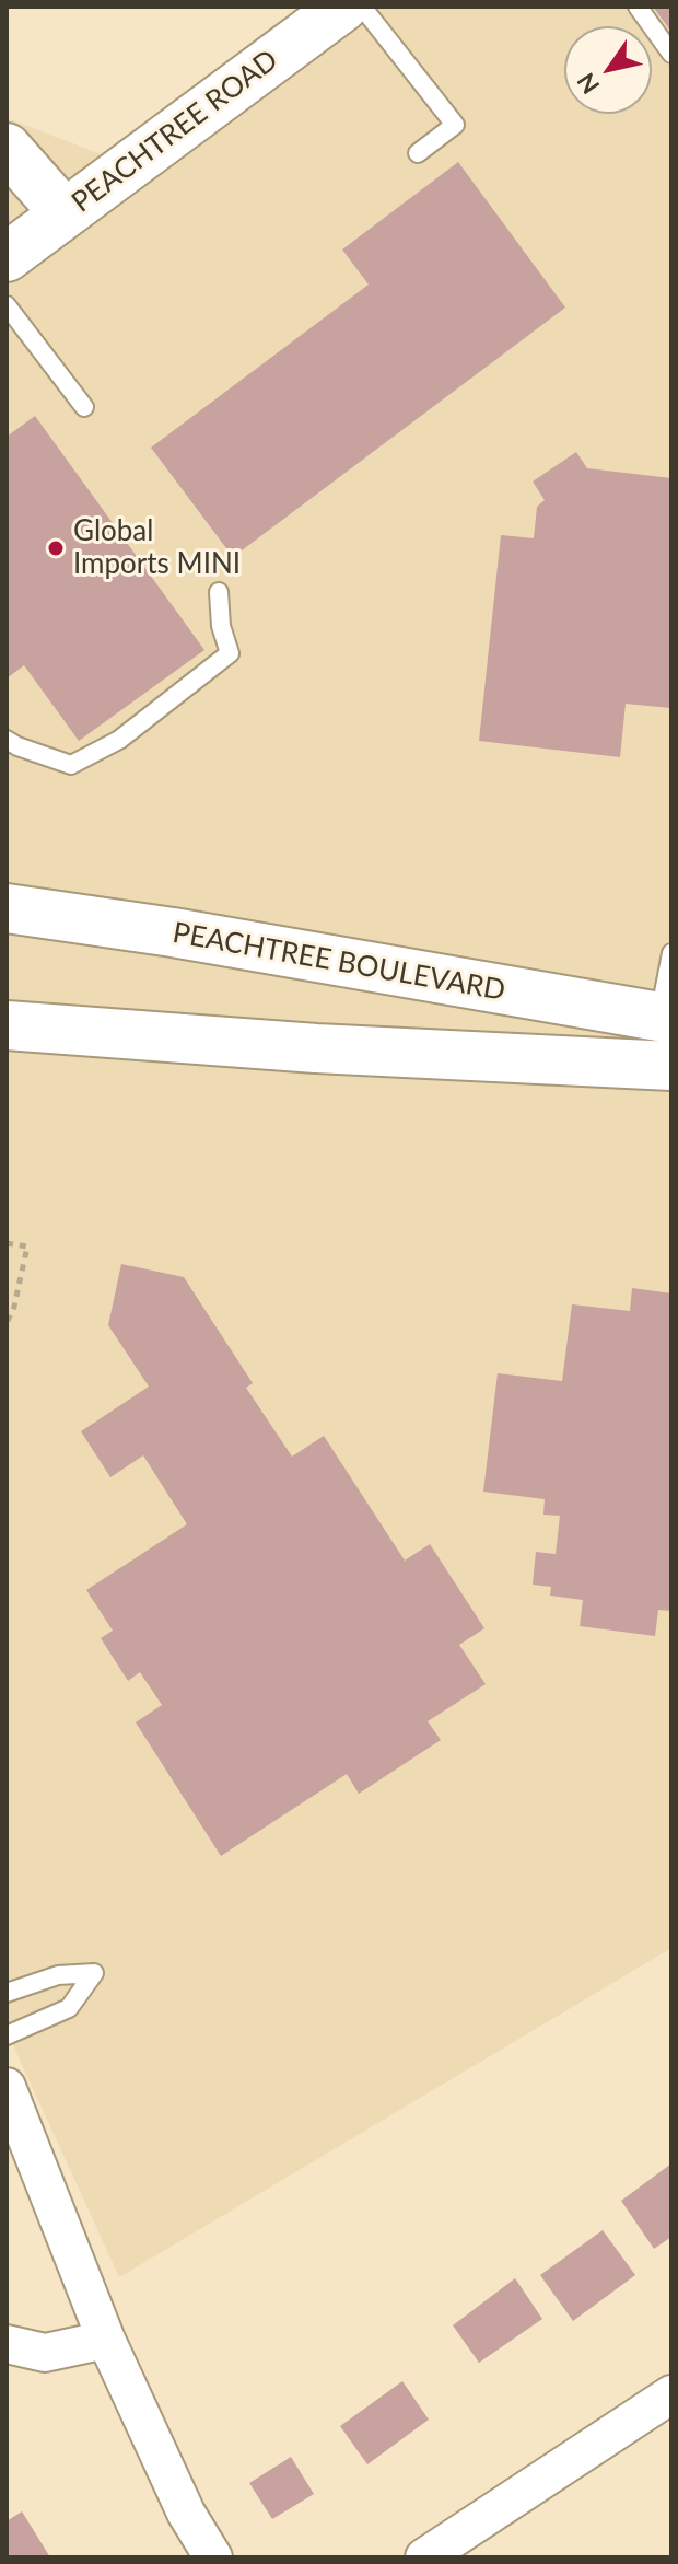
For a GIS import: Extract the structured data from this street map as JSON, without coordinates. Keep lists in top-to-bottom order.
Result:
{
  "streets": {
    "main road": ["PEACHTREE ROAD", "PEACHTREE BOULEVARD"]
  },
  "places": ["Global Imports MINI"],
  "north": "bottom left"
}
